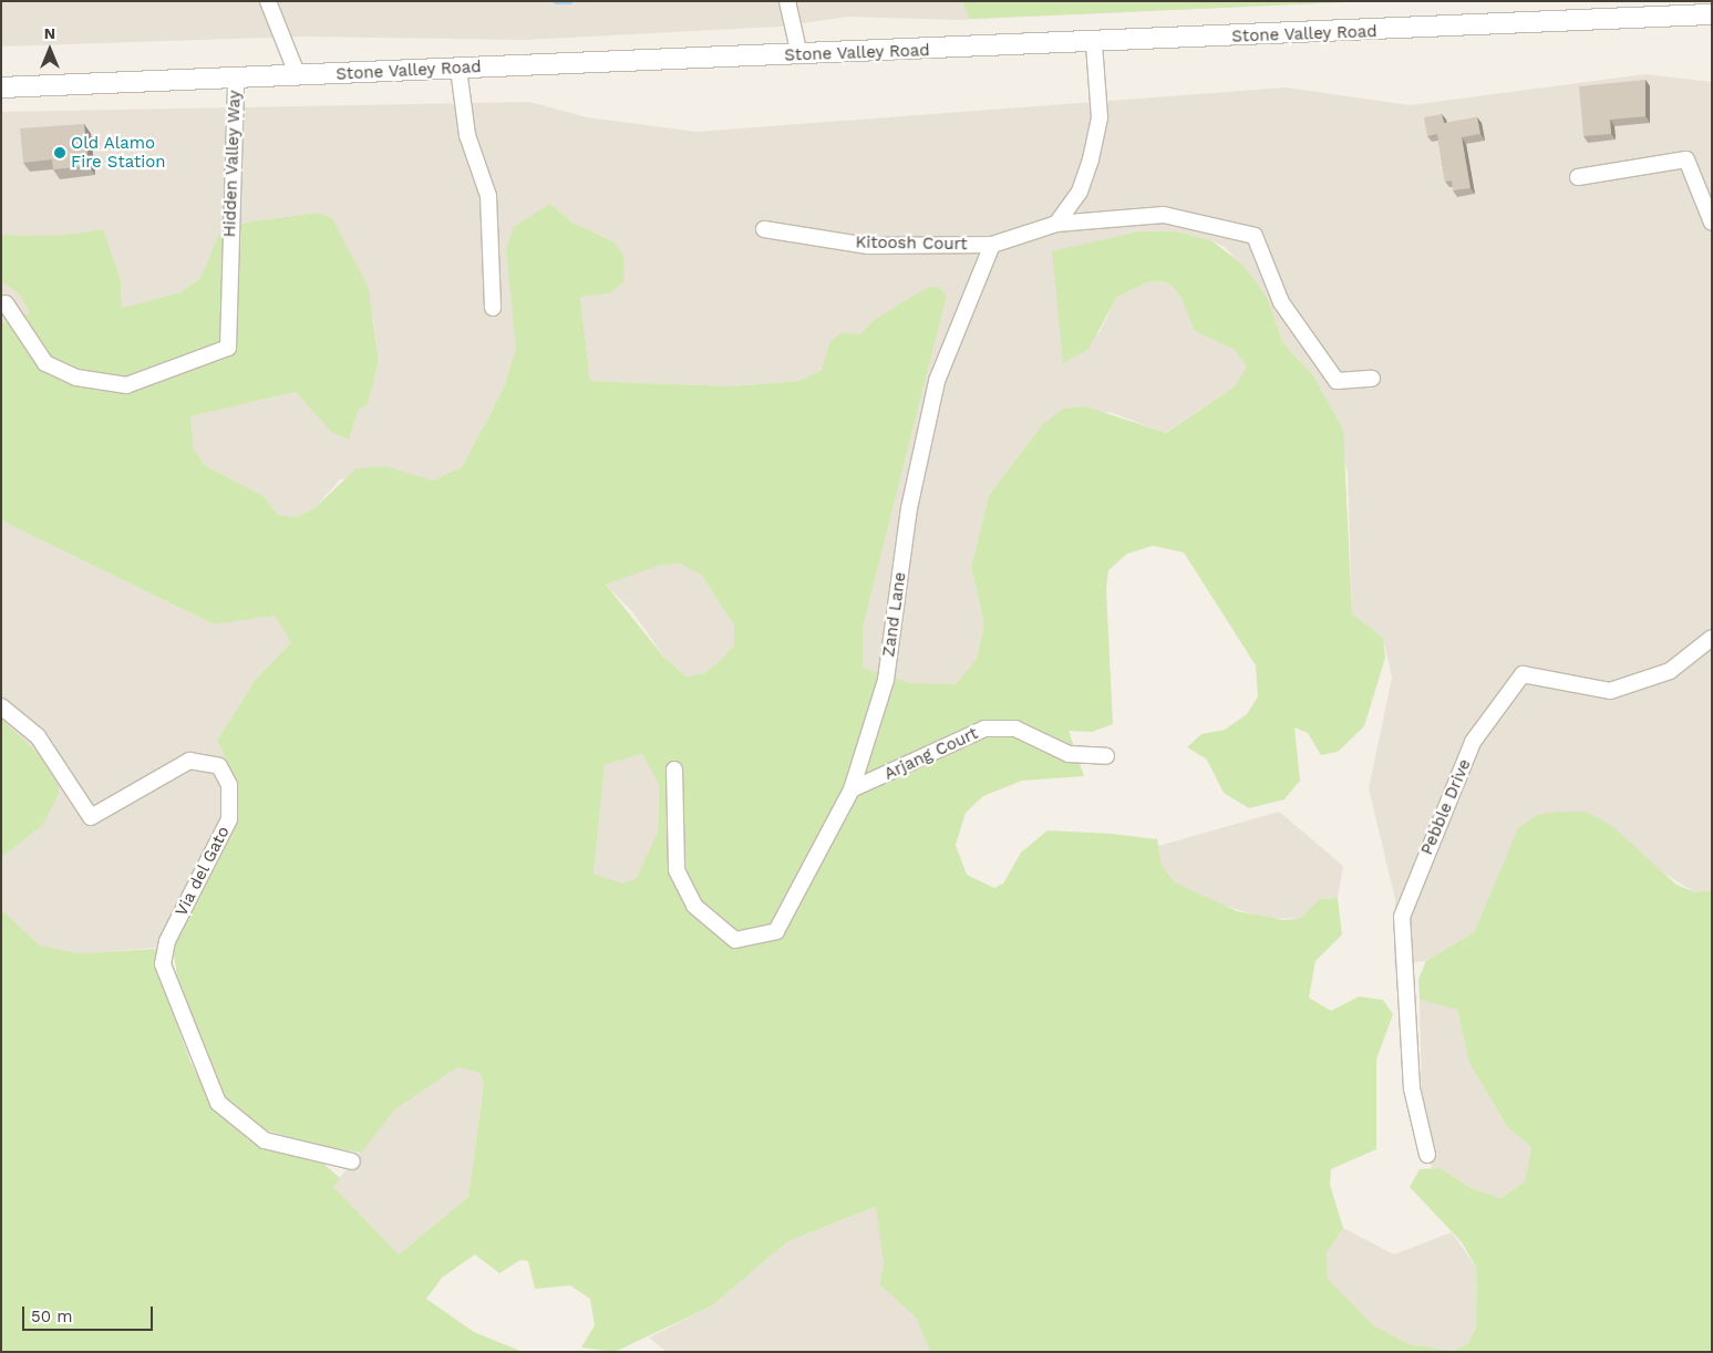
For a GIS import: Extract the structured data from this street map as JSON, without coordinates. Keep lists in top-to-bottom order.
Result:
{
  "streets": {
    "street": [
      "Stone Valley Road",
      "Hidden Valley Way",
      "Kitoosh Court",
      "Zand Lane",
      "Arjang Court",
      "Pebble Drive",
      "Via del Gato"
    ]
  },
  "crossings": [
    ["Stone Valley Road", "Hidden Valley Way"],
    ["Kitoosh Court", "Zand Lane"],
    ["Zand Lane", "Arjang Court"]
  ],
  "places": ["Old Alamo Fire Station"],
  "scale_bar": "50 m",
  "north": "top"
}
